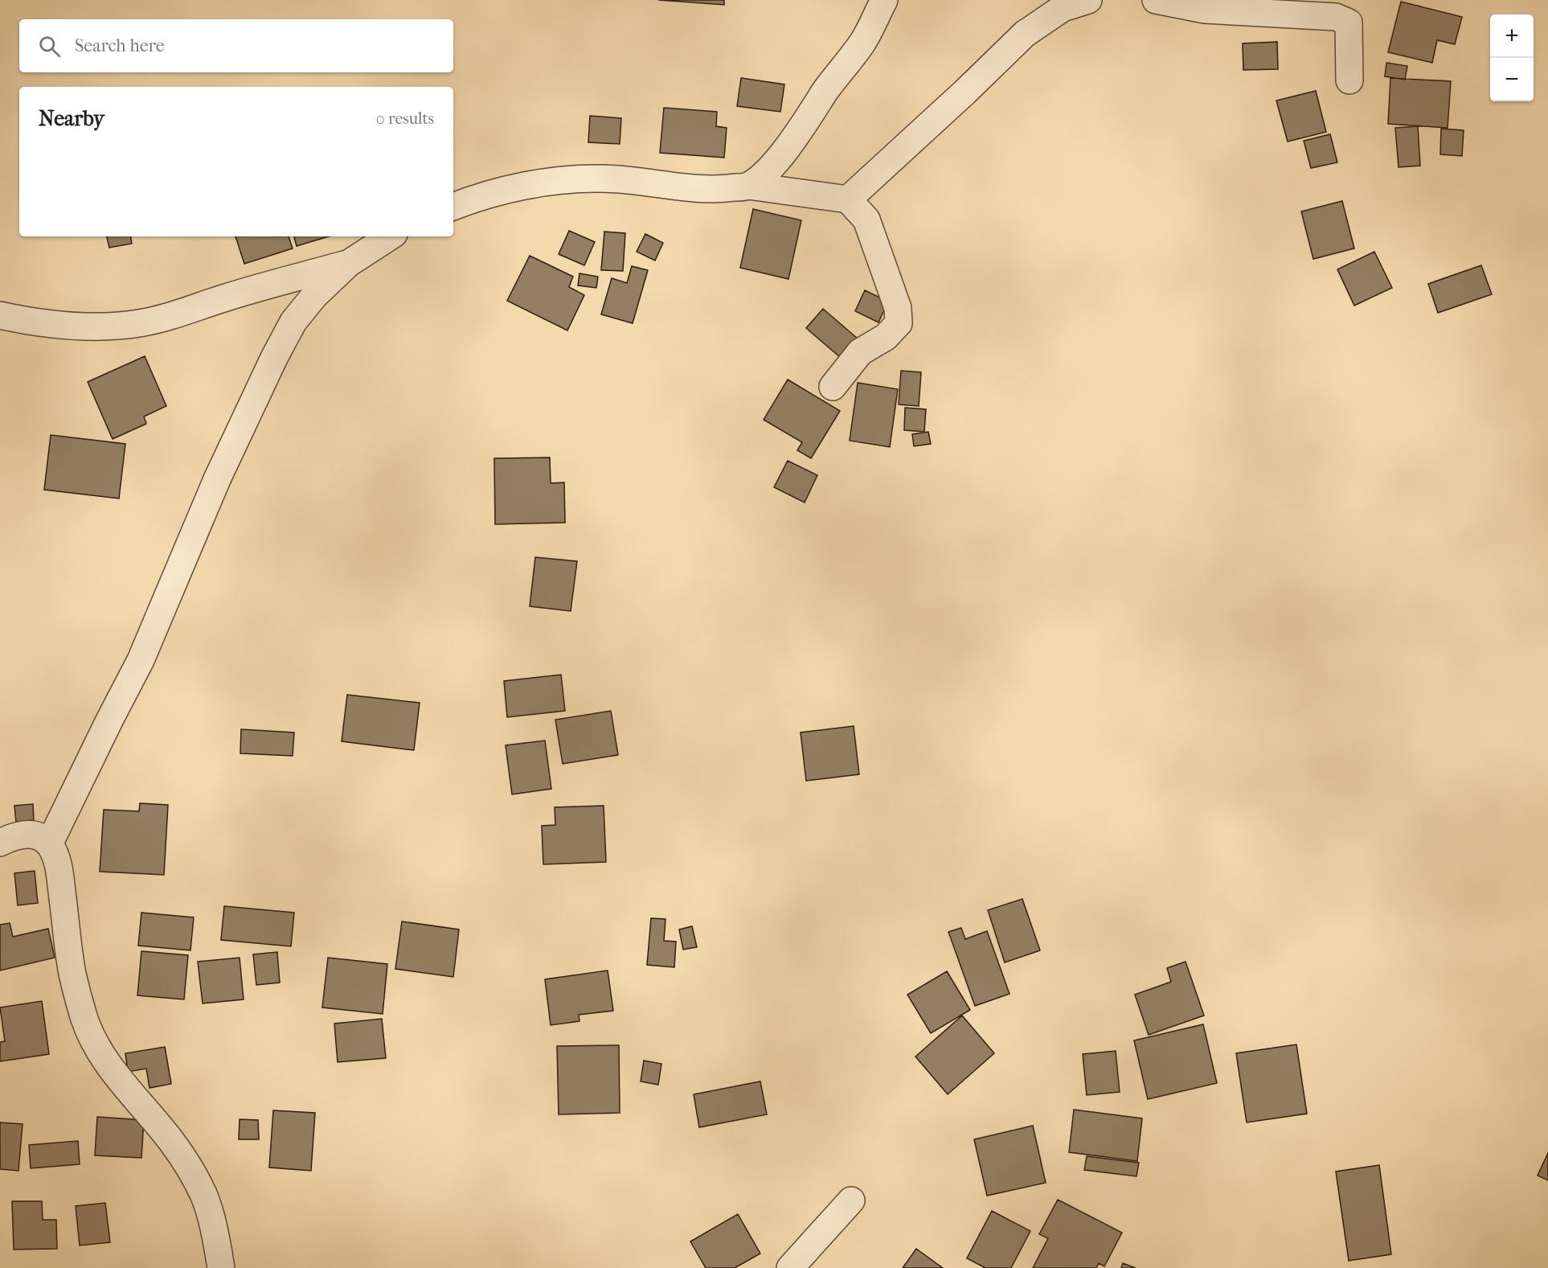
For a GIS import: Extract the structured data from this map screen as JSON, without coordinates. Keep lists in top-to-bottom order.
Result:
{
  "page": {
    "map_buttons": ["+", "−"],
    "search": "Search here",
    "heading": ["Nearby", "0 results"]
  }
}
